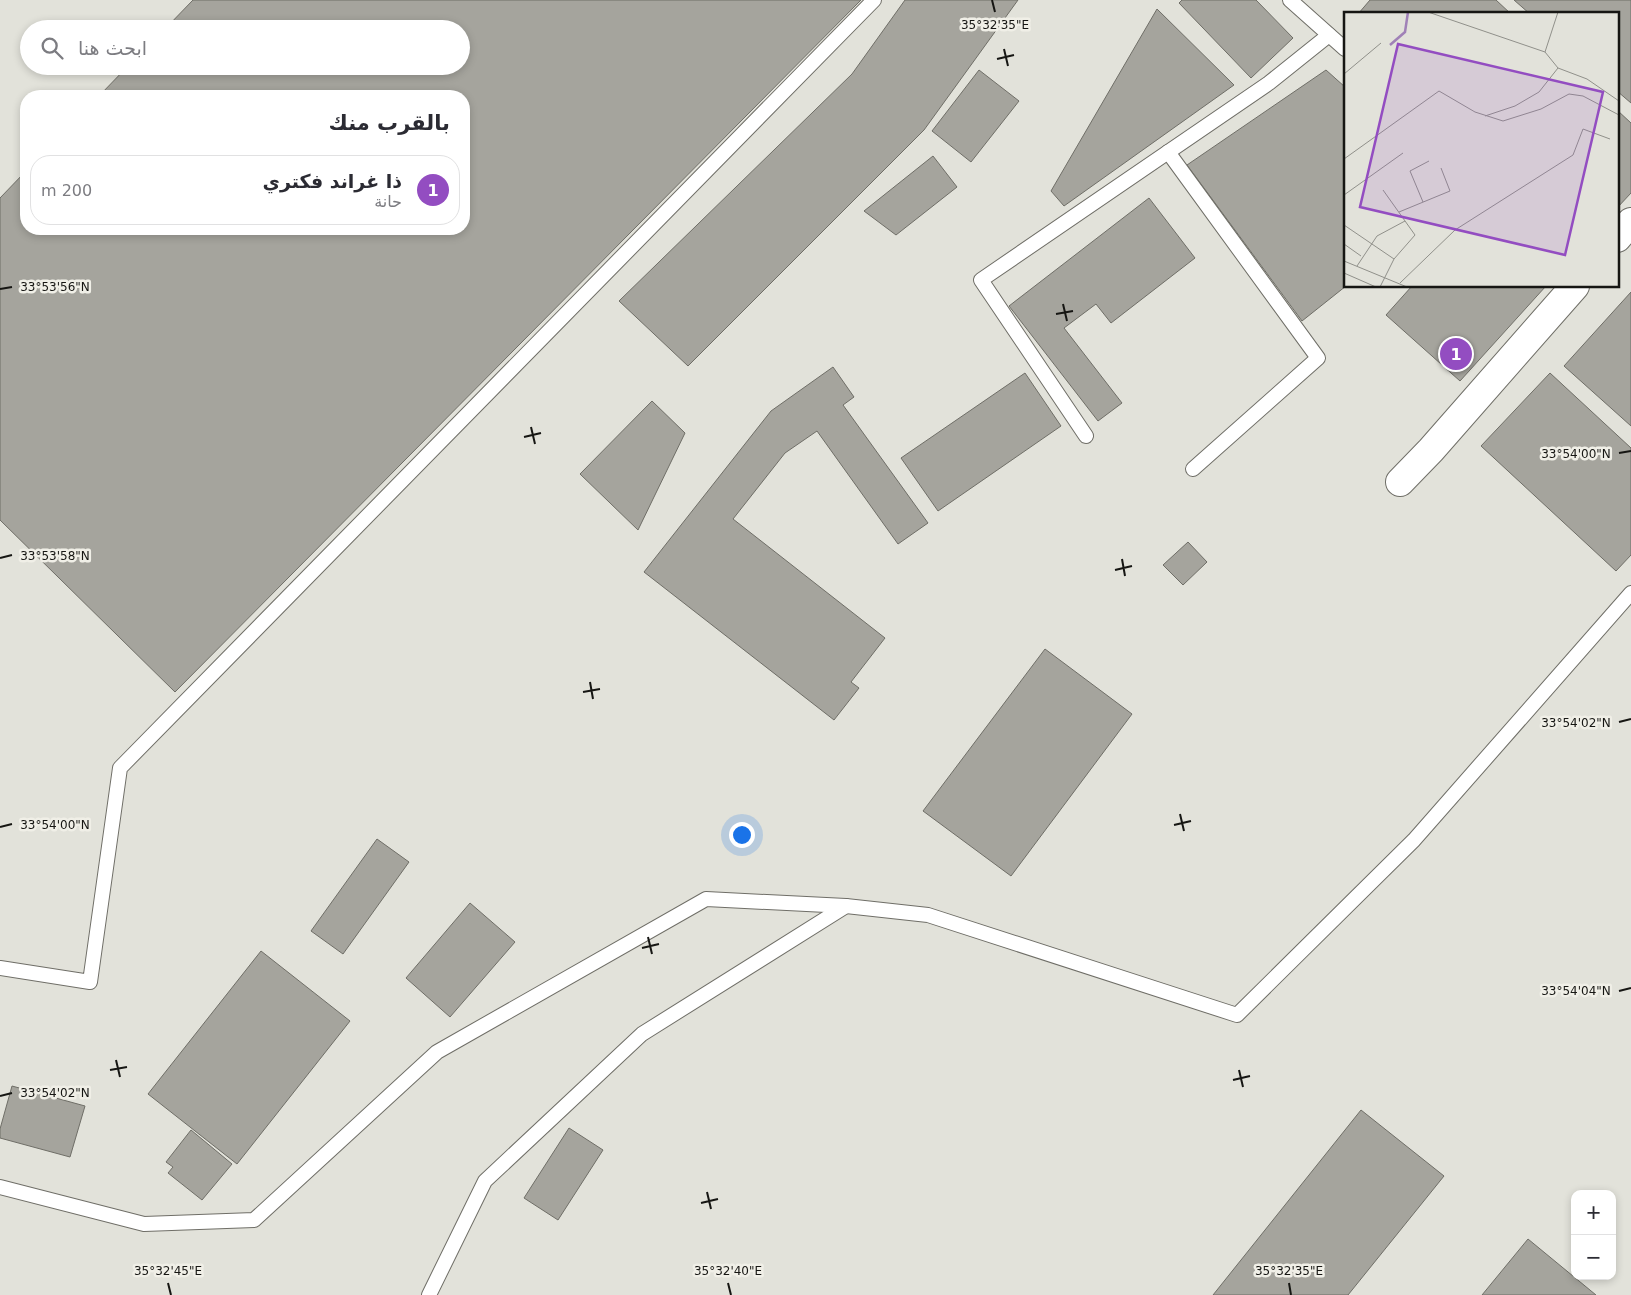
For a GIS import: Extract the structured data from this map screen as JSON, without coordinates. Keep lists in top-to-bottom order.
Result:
{
  "page": {
    "search": "ابحث هنا",
    "heading": "بالقرب منك",
    "list": [
      {
        "mark": "1",
        "name": "ذا غراند فكتري",
        "note": "حانة",
        "value": "200 m"
      }
    ],
    "pins": "1",
    "map_buttons": ["+", "−"]
  },
  "coordinates": [
    "35°32'35\"E",
    "33°53'56\"N",
    "33°54'00\"N",
    "33°53'58\"N",
    "33°54'02\"N",
    "33°54'04\"N",
    "35°32'45\"E",
    "35°32'40\"E"
  ]
}
